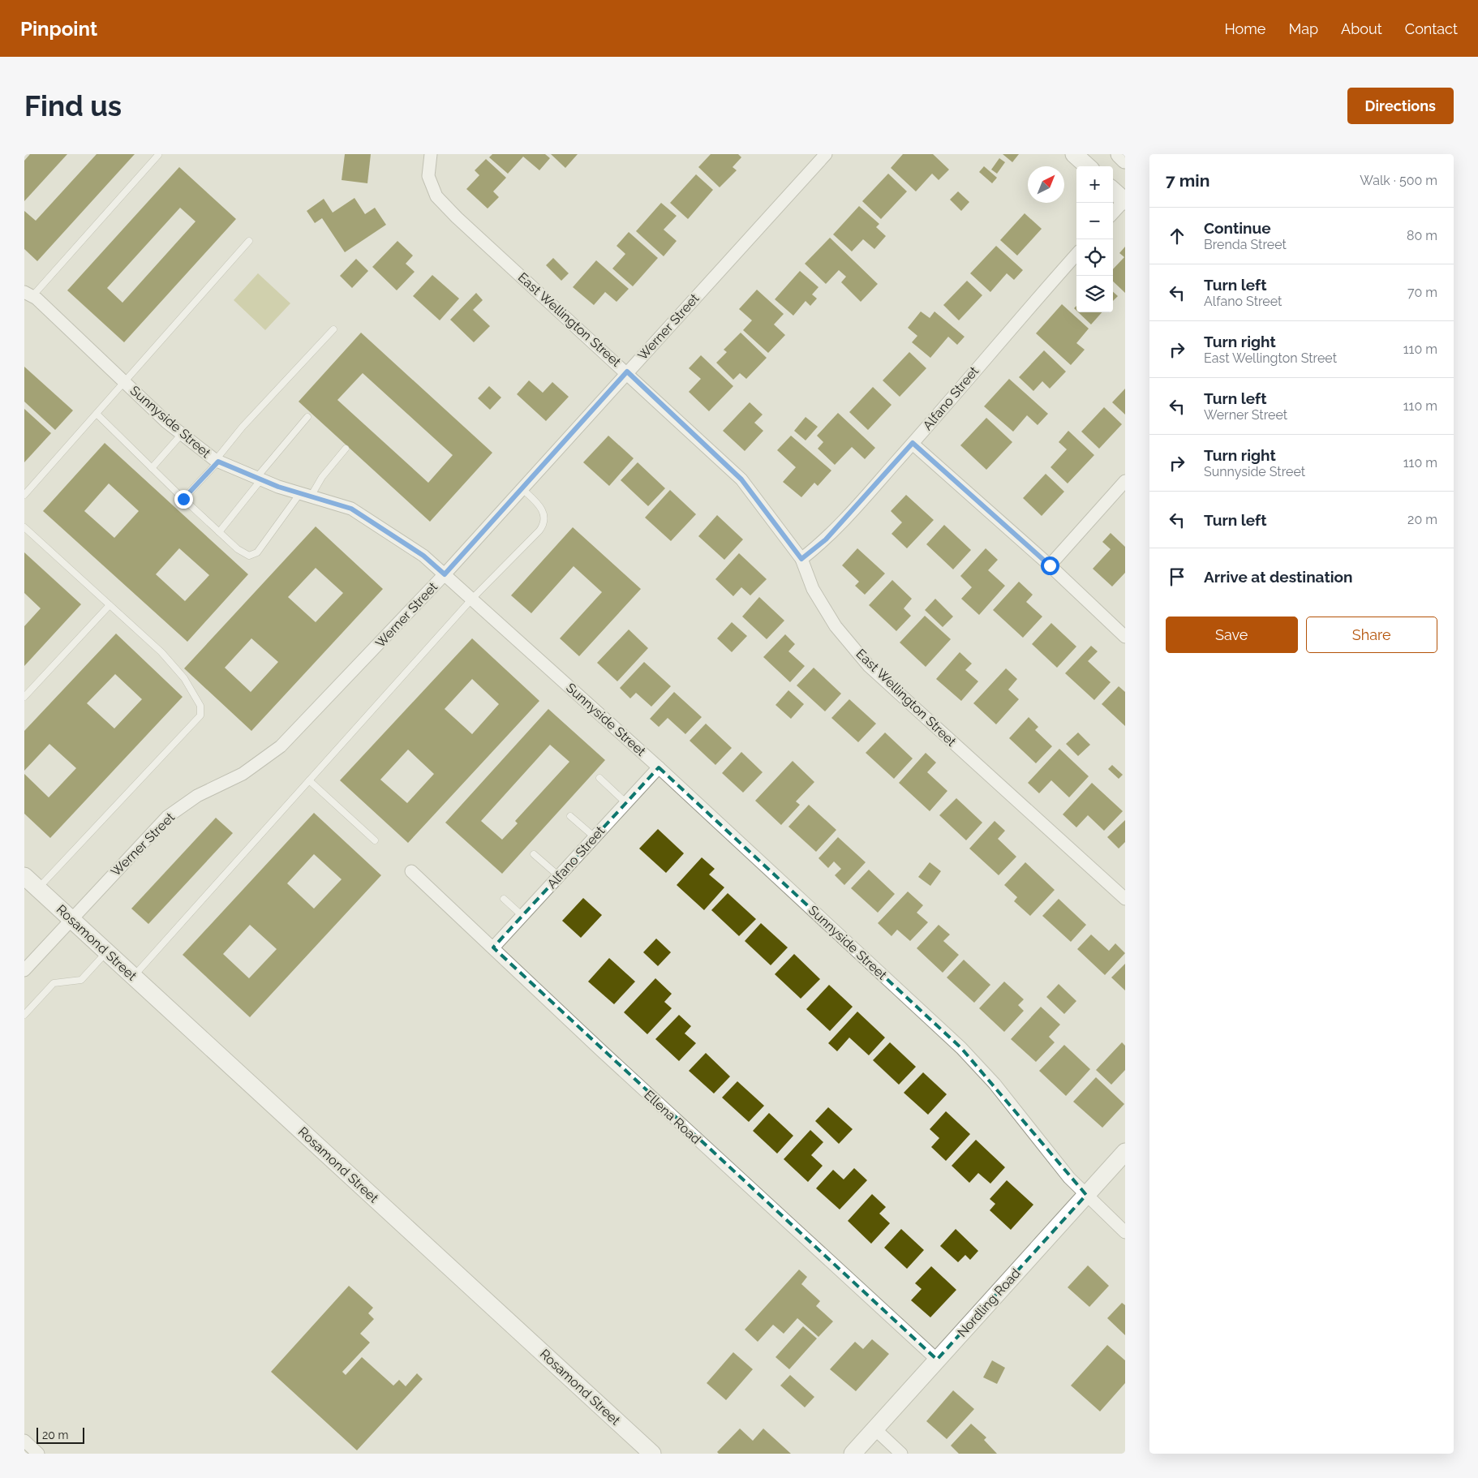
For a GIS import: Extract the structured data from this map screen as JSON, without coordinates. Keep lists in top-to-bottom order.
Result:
{
  "streets": {
    "street": [
      "East Wellington Street",
      "Werner Street",
      "Alfano Street",
      "Sunnyside Street",
      "Rosamond Street",
      "Ellena Road",
      "Nordling Road"
    ]
  },
  "crossings": [
    ["East Wellington Street", "Werner Street"],
    ["East Wellington Street", "Alfano Street"],
    ["Werner Street", "Sunnyside Street"],
    ["Werner Street", "Rosamond Street"],
    ["Alfano Street", "Sunnyside Street"],
    ["Alfano Street", "Ellena Road"],
    ["Sunnyside Street", "Nordling Road"],
    ["Ellena Road", "Nordling Road"]
  ],
  "scale_bar": "20 m",
  "north": "top right",
  "page": {
    "header": "Pinpoint",
    "nav": [
      "Home",
      "Map",
      "About",
      "Contact"
    ],
    "buttons": [
      "Directions",
      ["Save", "Share"]
    ],
    "title": "Find us",
    "heading": ["7 min", "Walk · 500 m"],
    "map_buttons": ["+", "−"],
    "list": [
      ["Continue", "Brenda Street", "80 m"],
      ["Turn left", "Alfano Street", "70 m"],
      ["Turn right", "East Wellington Street", "110 m"],
      ["Turn left", "Werner Street", "110 m"],
      ["Turn right", "Sunnyside Street", "110 m"],
      ["Turn left", "20 m"],
      "Arrive at destination"
    ],
    "scale": "20 m"
  }
}
